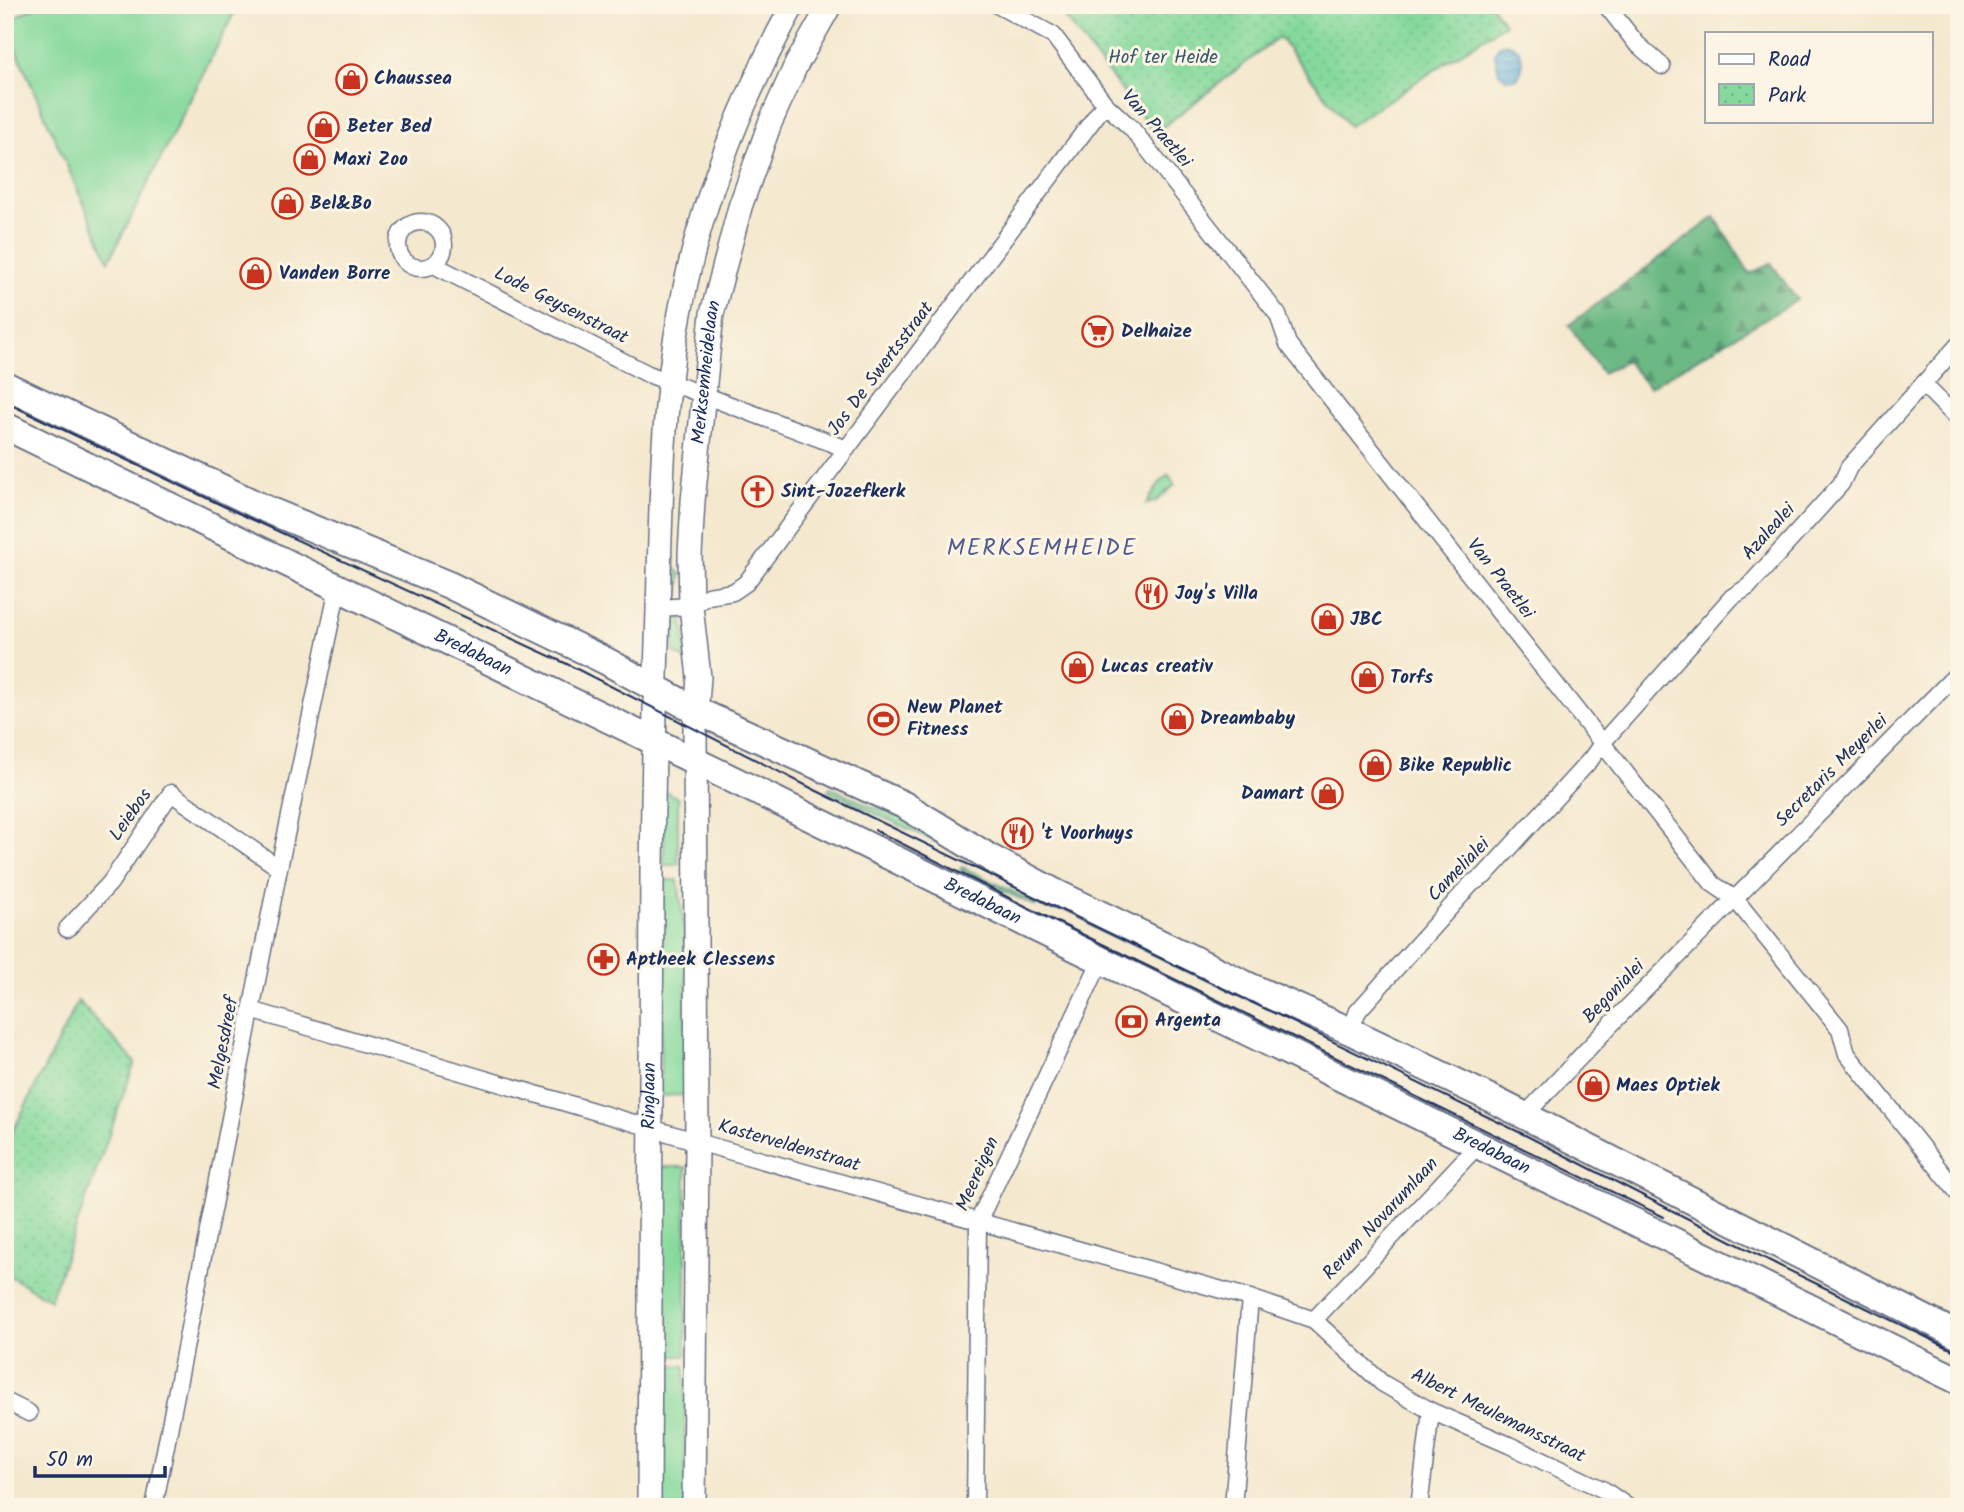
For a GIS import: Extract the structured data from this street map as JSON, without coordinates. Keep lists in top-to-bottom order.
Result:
{
  "streets": {
    "main road": ["Bredabaan"],
    "street": [
      "Van Praetlei",
      "Lode Geysenstraat",
      "Jos De Swertsstraat",
      "Merksemheidelaan",
      "Azalealei",
      "Secretaris Meyerlei",
      "Leiebos",
      "Camelialei",
      "Begonialei",
      "Melgesdreef",
      "Ringlaan",
      "Kasterveldenstraat",
      "Meereigen",
      "Rerum Novarumlaan",
      "Albert Meulemansstraat"
    ]
  },
  "crossings": [
    ["Van Praetlei", "Jos De Swertsstraat"],
    ["Van Praetlei", "Azalealei"],
    ["Van Praetlei", "Secretaris Meyerlei"],
    ["Van Praetlei", "Camelialei"],
    ["Van Praetlei", "Begonialei"],
    ["Lode Geysenstraat", "Jos De Swertsstraat"],
    ["Lode Geysenstraat", "Merksemheidelaan"],
    ["Jos De Swertsstraat", "Merksemheidelaan"],
    ["Merksemheidelaan", "Bredabaan"],
    ["Merksemheidelaan", "Ringlaan"],
    ["Azalealei", "Camelialei"],
    ["Bredabaan", "Melgesdreef"],
    ["Bredabaan", "Ringlaan"],
    ["Bredabaan", "Meereigen"],
    ["Bredabaan", "Rerum Novarumlaan"],
    ["Secretaris Meyerlei", "Begonialei"],
    ["Leiebos", "Melgesdreef"],
    ["Melgesdreef", "Kasterveldenstraat"],
    ["Ringlaan", "Kasterveldenstraat"],
    ["Kasterveldenstraat", "Meereigen"],
    ["Kasterveldenstraat", "Rerum Novarumlaan"],
    ["Kasterveldenstraat", "Albert Meulemansstraat"],
    ["Rerum Novarumlaan", "Albert Meulemansstraat"]
  ],
  "districts": ["MERKSEMHEIDE"],
  "parks": ["Hof ter Heide"],
  "places": {
    "shop": [
      "Chaussea",
      "Beter Bed",
      "Maxi Zoo",
      "Bel&Bo",
      "Vanden Borre",
      "JBC",
      "Lucas creativ",
      "Torfs",
      "Dreambaby",
      "Bike Republic",
      "Damart",
      "Maes Optiek"
    ],
    "supermarket": ["Delhaize"],
    "church": ["Sint-Jozefkerk"],
    "restaurant": ["Joy's Villa", "'t Voorhuys"],
    "sports": ["New Planet Fitness"],
    "pharmacy": ["Aptheek Clessens"],
    "bank": ["Argenta"]
  },
  "legend": ["Road", "Park"],
  "scale_bar": "50 m"
}
